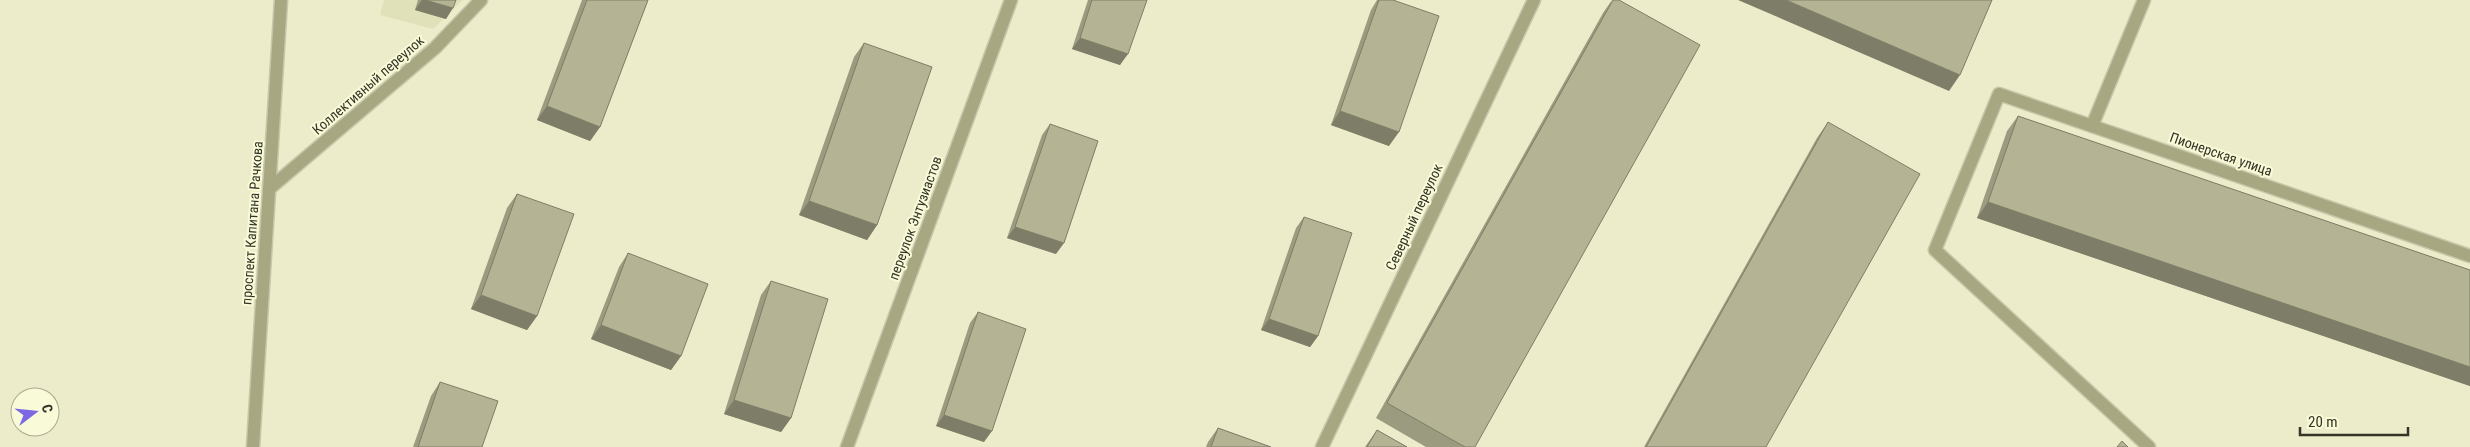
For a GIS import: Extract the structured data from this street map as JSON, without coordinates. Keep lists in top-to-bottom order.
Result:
{
  "streets": {
    "street": [
      "Коллективный переулок",
      "Пионерская улица",
      "Северный переулок",
      "переулок Энтузиастов",
      "проспект Капитана Рачкова"
    ]
  },
  "crossings": [
    ["Коллективный переулок", "проспект Капитана Рачкова"]
  ],
  "scale_bar": "20 m",
  "north": "right"
}
